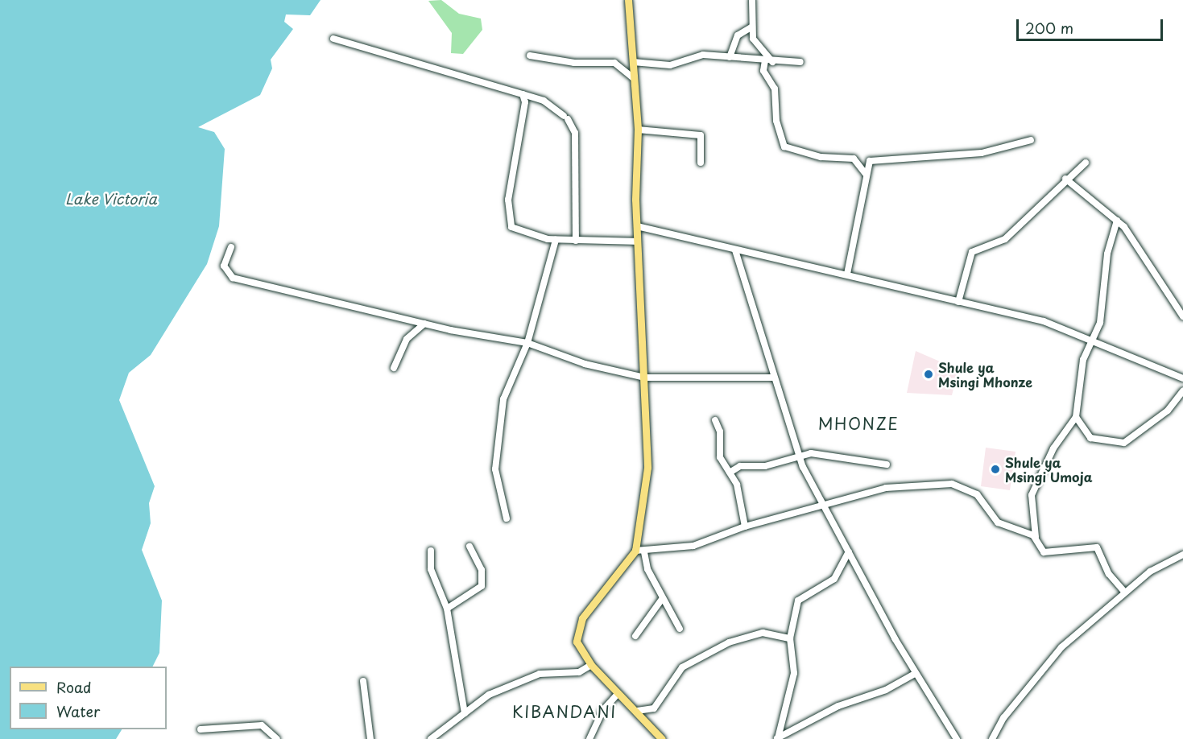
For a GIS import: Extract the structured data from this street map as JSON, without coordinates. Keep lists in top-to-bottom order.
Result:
{
  "districts": ["MHONZE", "KIBANDANI"],
  "water": ["Lake Victoria"],
  "places": ["Shule ya Msingi Mhonze", "Shule ya Msingi Umoja"],
  "legend": ["Road", "Water"],
  "scale_bar": "200 m"
}
